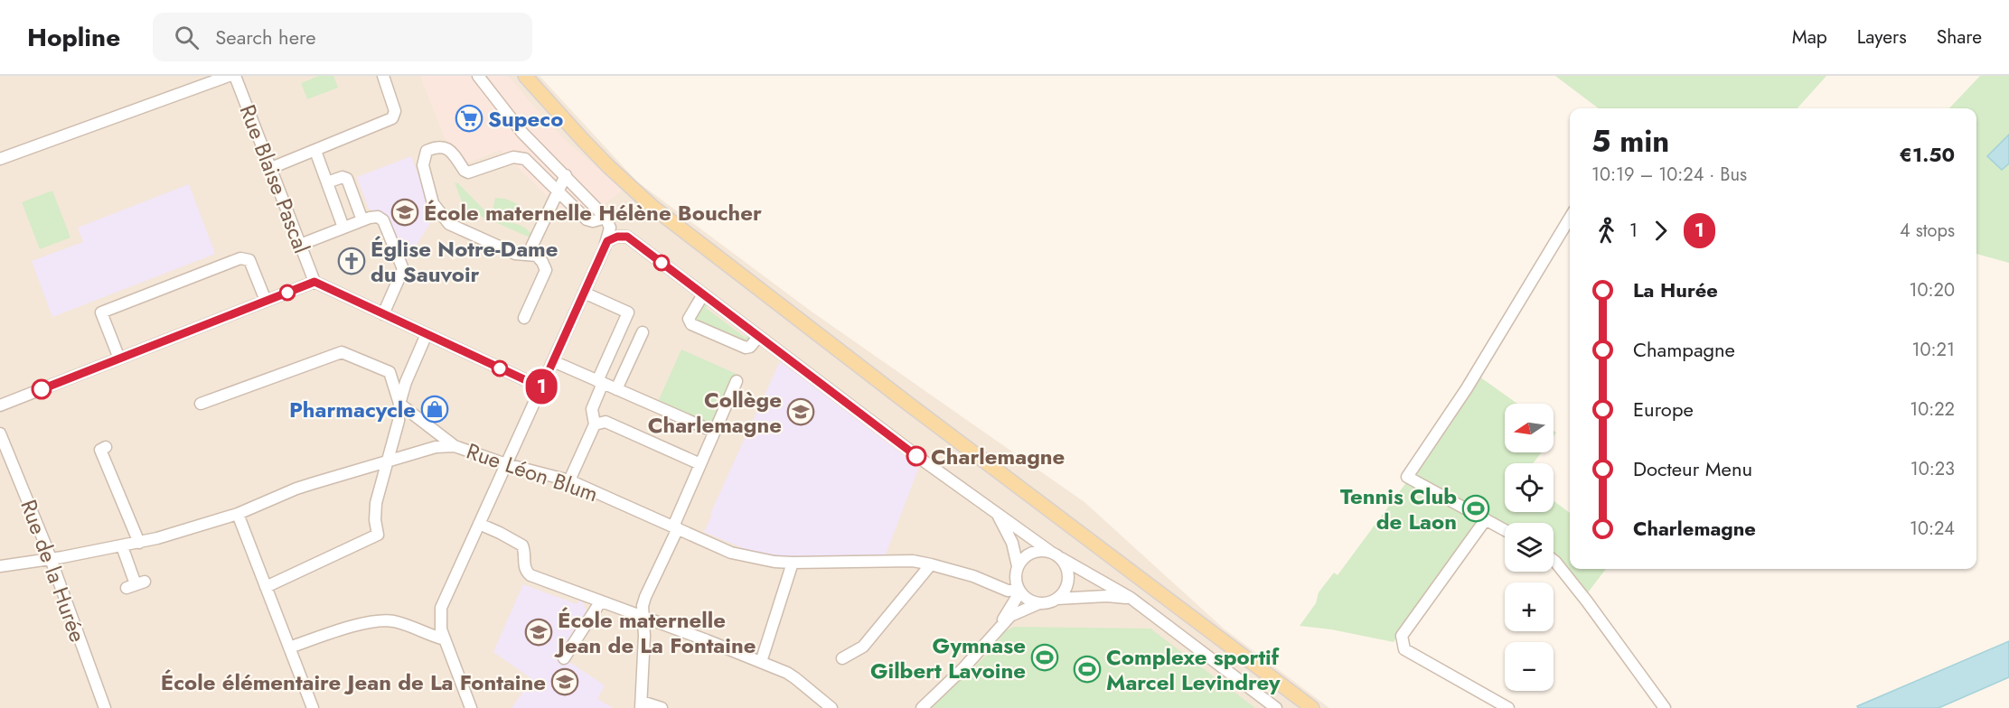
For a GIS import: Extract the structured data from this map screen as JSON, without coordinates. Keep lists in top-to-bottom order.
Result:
{
  "streets": {
    "street": ["Rue Blaise Pascal", "Rue Léon Blum", "Rue de la Hurée"]
  },
  "crossings": [
    ["Rue Léon Blum", "Rue de la Hurée"]
  ],
  "places": {
    "supermarket": ["Supeco"],
    "school or university": [
      "École maternelle Hélène Boucher",
      "Collège Charlemagne",
      "École maternelle Jean de La Fontaine",
      "École élémentaire Jean de La Fontaine"
    ],
    "church": ["Église Notre-Dame du Sauvoir"],
    "shop": ["Pharmacycle"],
    "other": ["Charlemagne"],
    "sports": ["Tennis Club de Laon", "Gymnase Gilbert Lavoine", "Complexe sportif Marcel Levindrey"]
  },
  "lines": ["bus line 1"],
  "north": "left",
  "page": {
    "header": "Hopline",
    "search": "Search here",
    "nav": ["Map", "Layers", "Share"],
    "on_map": "1",
    "heading": ["5 min", "10:19 – 10:24 · Bus", "€1.50"],
    "legs": ["1", "1", "4 stops"],
    "list": [
      {
        "name": "La Hurée",
        "value": "10:20"
      },
      {
        "name": "Champagne",
        "value": "10:21"
      },
      {
        "name": "Europe",
        "value": "10:22"
      },
      {
        "name": "Docteur Menu",
        "value": "10:23"
      },
      {
        "name": "Charlemagne",
        "value": "10:24"
      }
    ],
    "map_buttons": ["+", "−"]
  }
}
